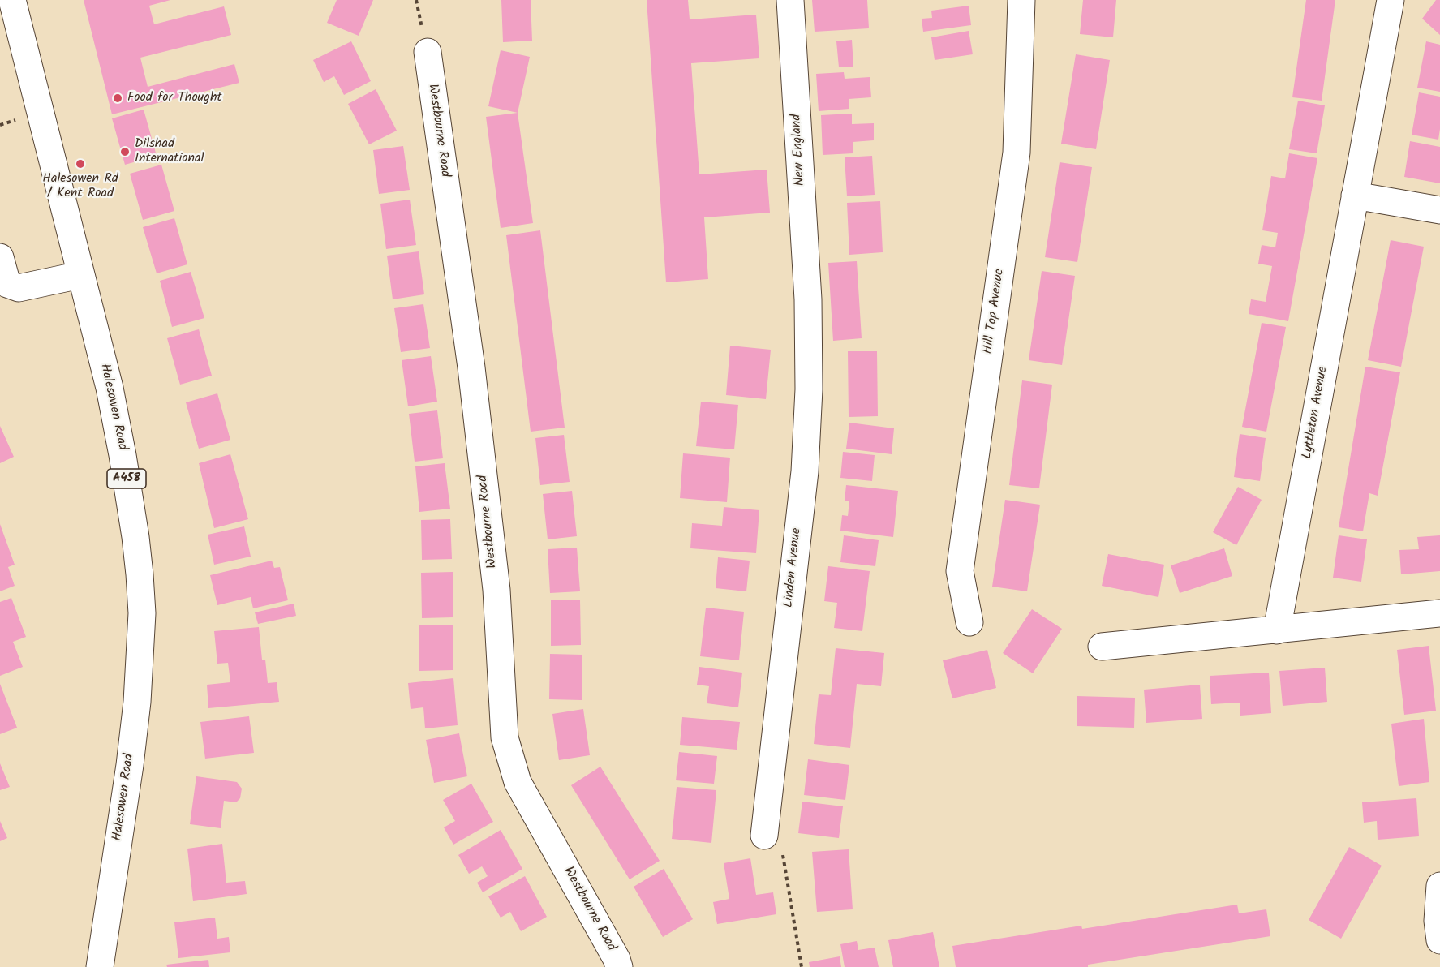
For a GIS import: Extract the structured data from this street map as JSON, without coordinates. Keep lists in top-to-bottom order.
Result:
{
  "streets": {
    "main road": [
      "Westbourne Road",
      "New England",
      "Hill Top Avenue",
      "Halesowen Road",
      "Lyttleton Avenue",
      "A458",
      "Linden Avenue"
    ]
  },
  "crossings": [
    ["New England", "Linden Avenue"]
  ],
  "places": ["Food for Thought", "Dilshad International", "Halesowen Rd / Kent Road"]
}
